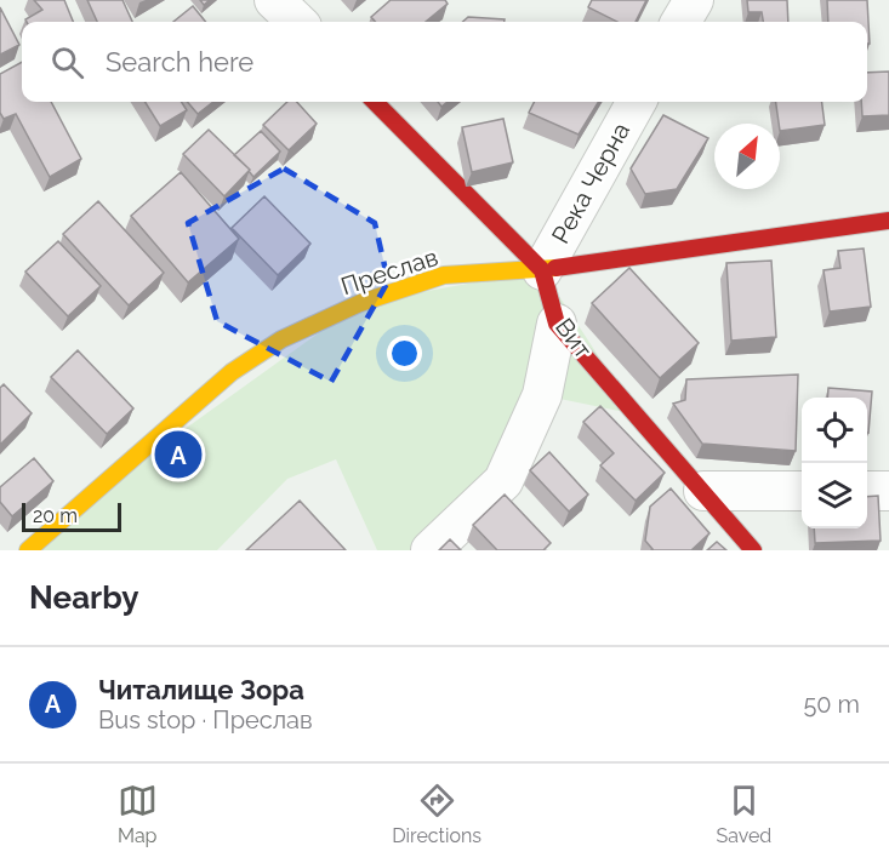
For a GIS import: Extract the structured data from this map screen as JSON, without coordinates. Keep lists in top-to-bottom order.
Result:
{
  "streets": {
    "main road": ["Преслав", "Вит"],
    "street": ["Река Черна"]
  },
  "crossings": [
    ["Река Черна", "Преслав"],
    ["Река Черна", "Вит"],
    ["Преслав", "Вит"]
  ],
  "scale_bar": "20 m",
  "north": "top right",
  "page": {
    "search": "Search here",
    "pins": "A",
    "scale": "20 m",
    "heading": "Nearby",
    "list": [
      {
        "mark": "A",
        "name": "Читалище Зора",
        "note": "Bus stop · Преслав",
        "value": "50 m"
      }
    ],
    "nav": ["Map", "Directions", "Saved"]
  }
}
